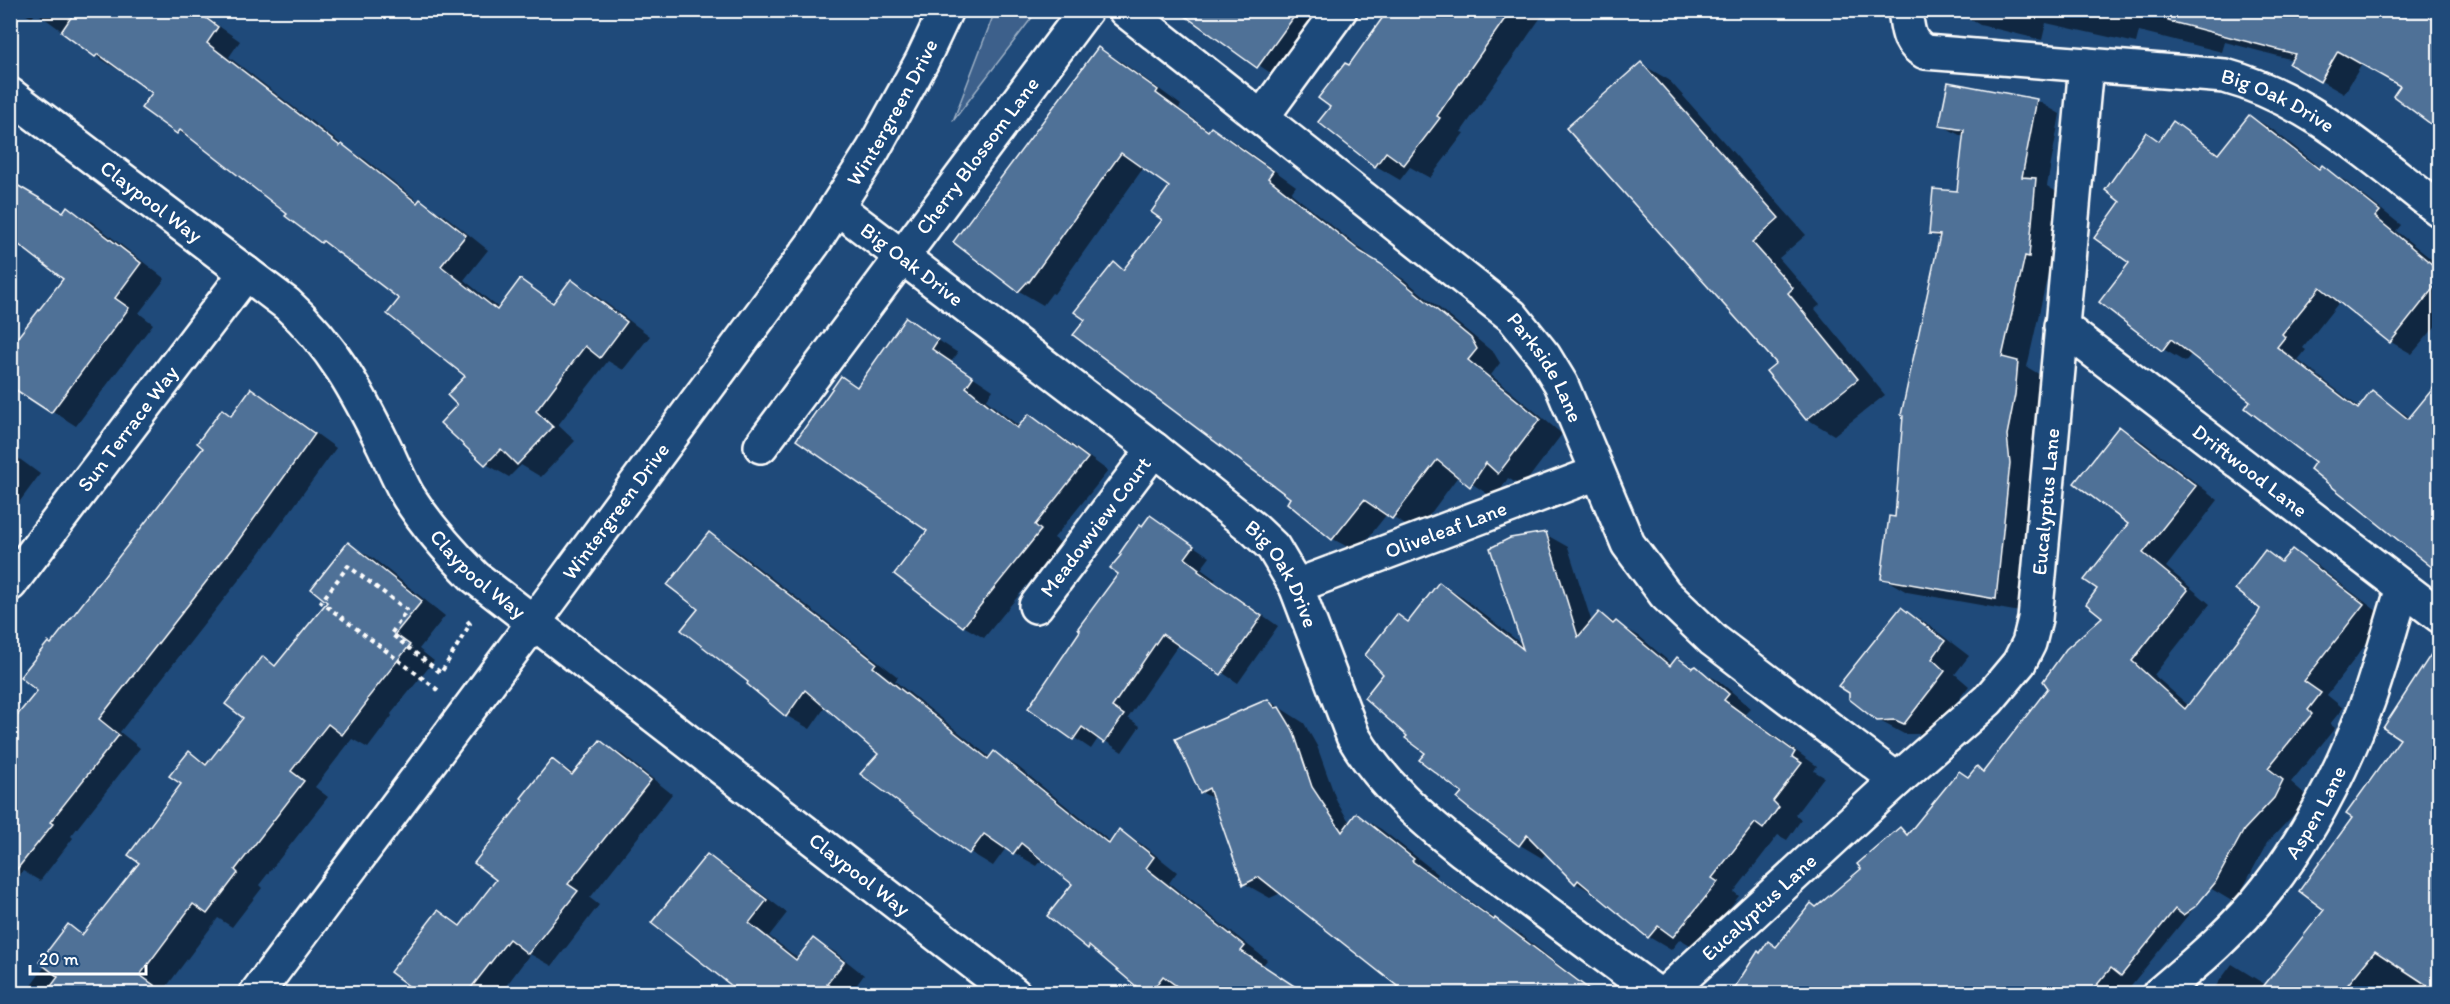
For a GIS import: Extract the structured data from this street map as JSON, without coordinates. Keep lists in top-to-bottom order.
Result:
{
  "streets": {
    "street": [
      "Big Oak Drive",
      "Wintergreen Drive",
      "Cherry Blossom Lane",
      "Claypool Way",
      "Parkside Lane",
      "Sun Terrace Way",
      "Driftwood Lane",
      "Eucalyptus Lane",
      "Meadowview Court",
      "Oliveleaf Lane",
      "Aspen Lane"
    ]
  },
  "crossings": [
    ["Big Oak Drive", "Wintergreen Drive"],
    ["Big Oak Drive", "Cherry Blossom Lane"],
    ["Big Oak Drive", "Eucalyptus Lane"],
    ["Big Oak Drive", "Meadowview Court"],
    ["Big Oak Drive", "Oliveleaf Lane"],
    ["Wintergreen Drive", "Claypool Way"],
    ["Claypool Way", "Sun Terrace Way"],
    ["Parkside Lane", "Eucalyptus Lane"],
    ["Parkside Lane", "Oliveleaf Lane"],
    ["Driftwood Lane", "Eucalyptus Lane"],
    ["Driftwood Lane", "Aspen Lane"]
  ],
  "scale_bar": "20 m"
}
